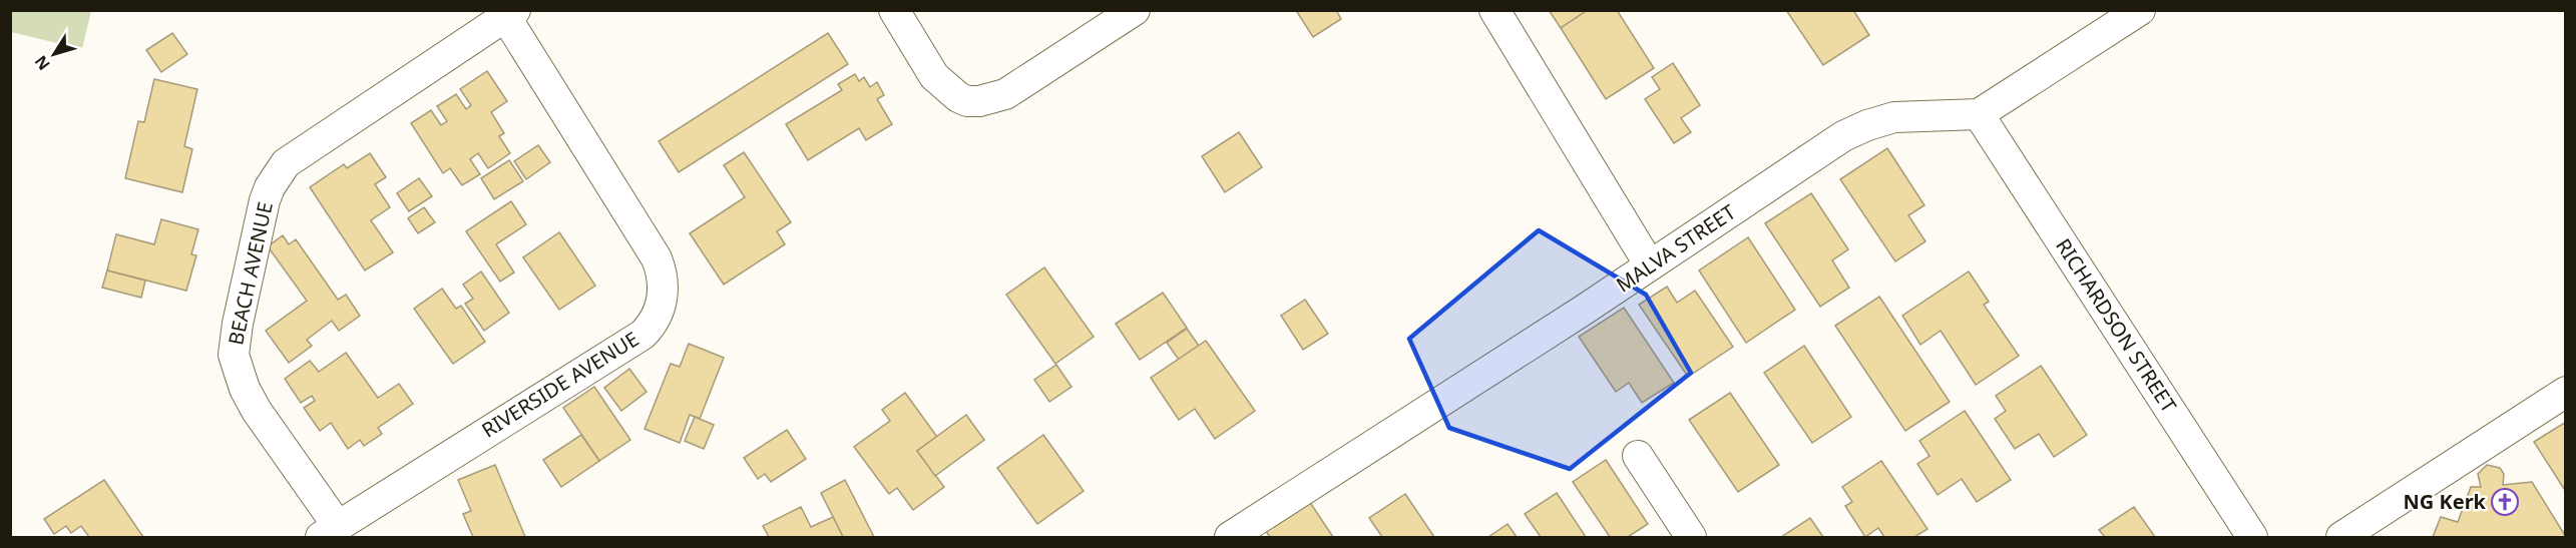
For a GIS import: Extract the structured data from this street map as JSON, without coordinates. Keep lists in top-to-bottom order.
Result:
{
  "streets": {
    "street": [
      "MALVA STREET",
      "BEACH AVENUE",
      "RICHARDSON STREET",
      "RIVERSIDE AVENUE"
    ]
  },
  "crossings": [
    ["MALVA STREET", "RICHARDSON STREET"],
    ["BEACH AVENUE", "RIVERSIDE AVENUE"]
  ],
  "places": {
    "church": ["NG Kerk"]
  },
  "north": "bottom left"
}
